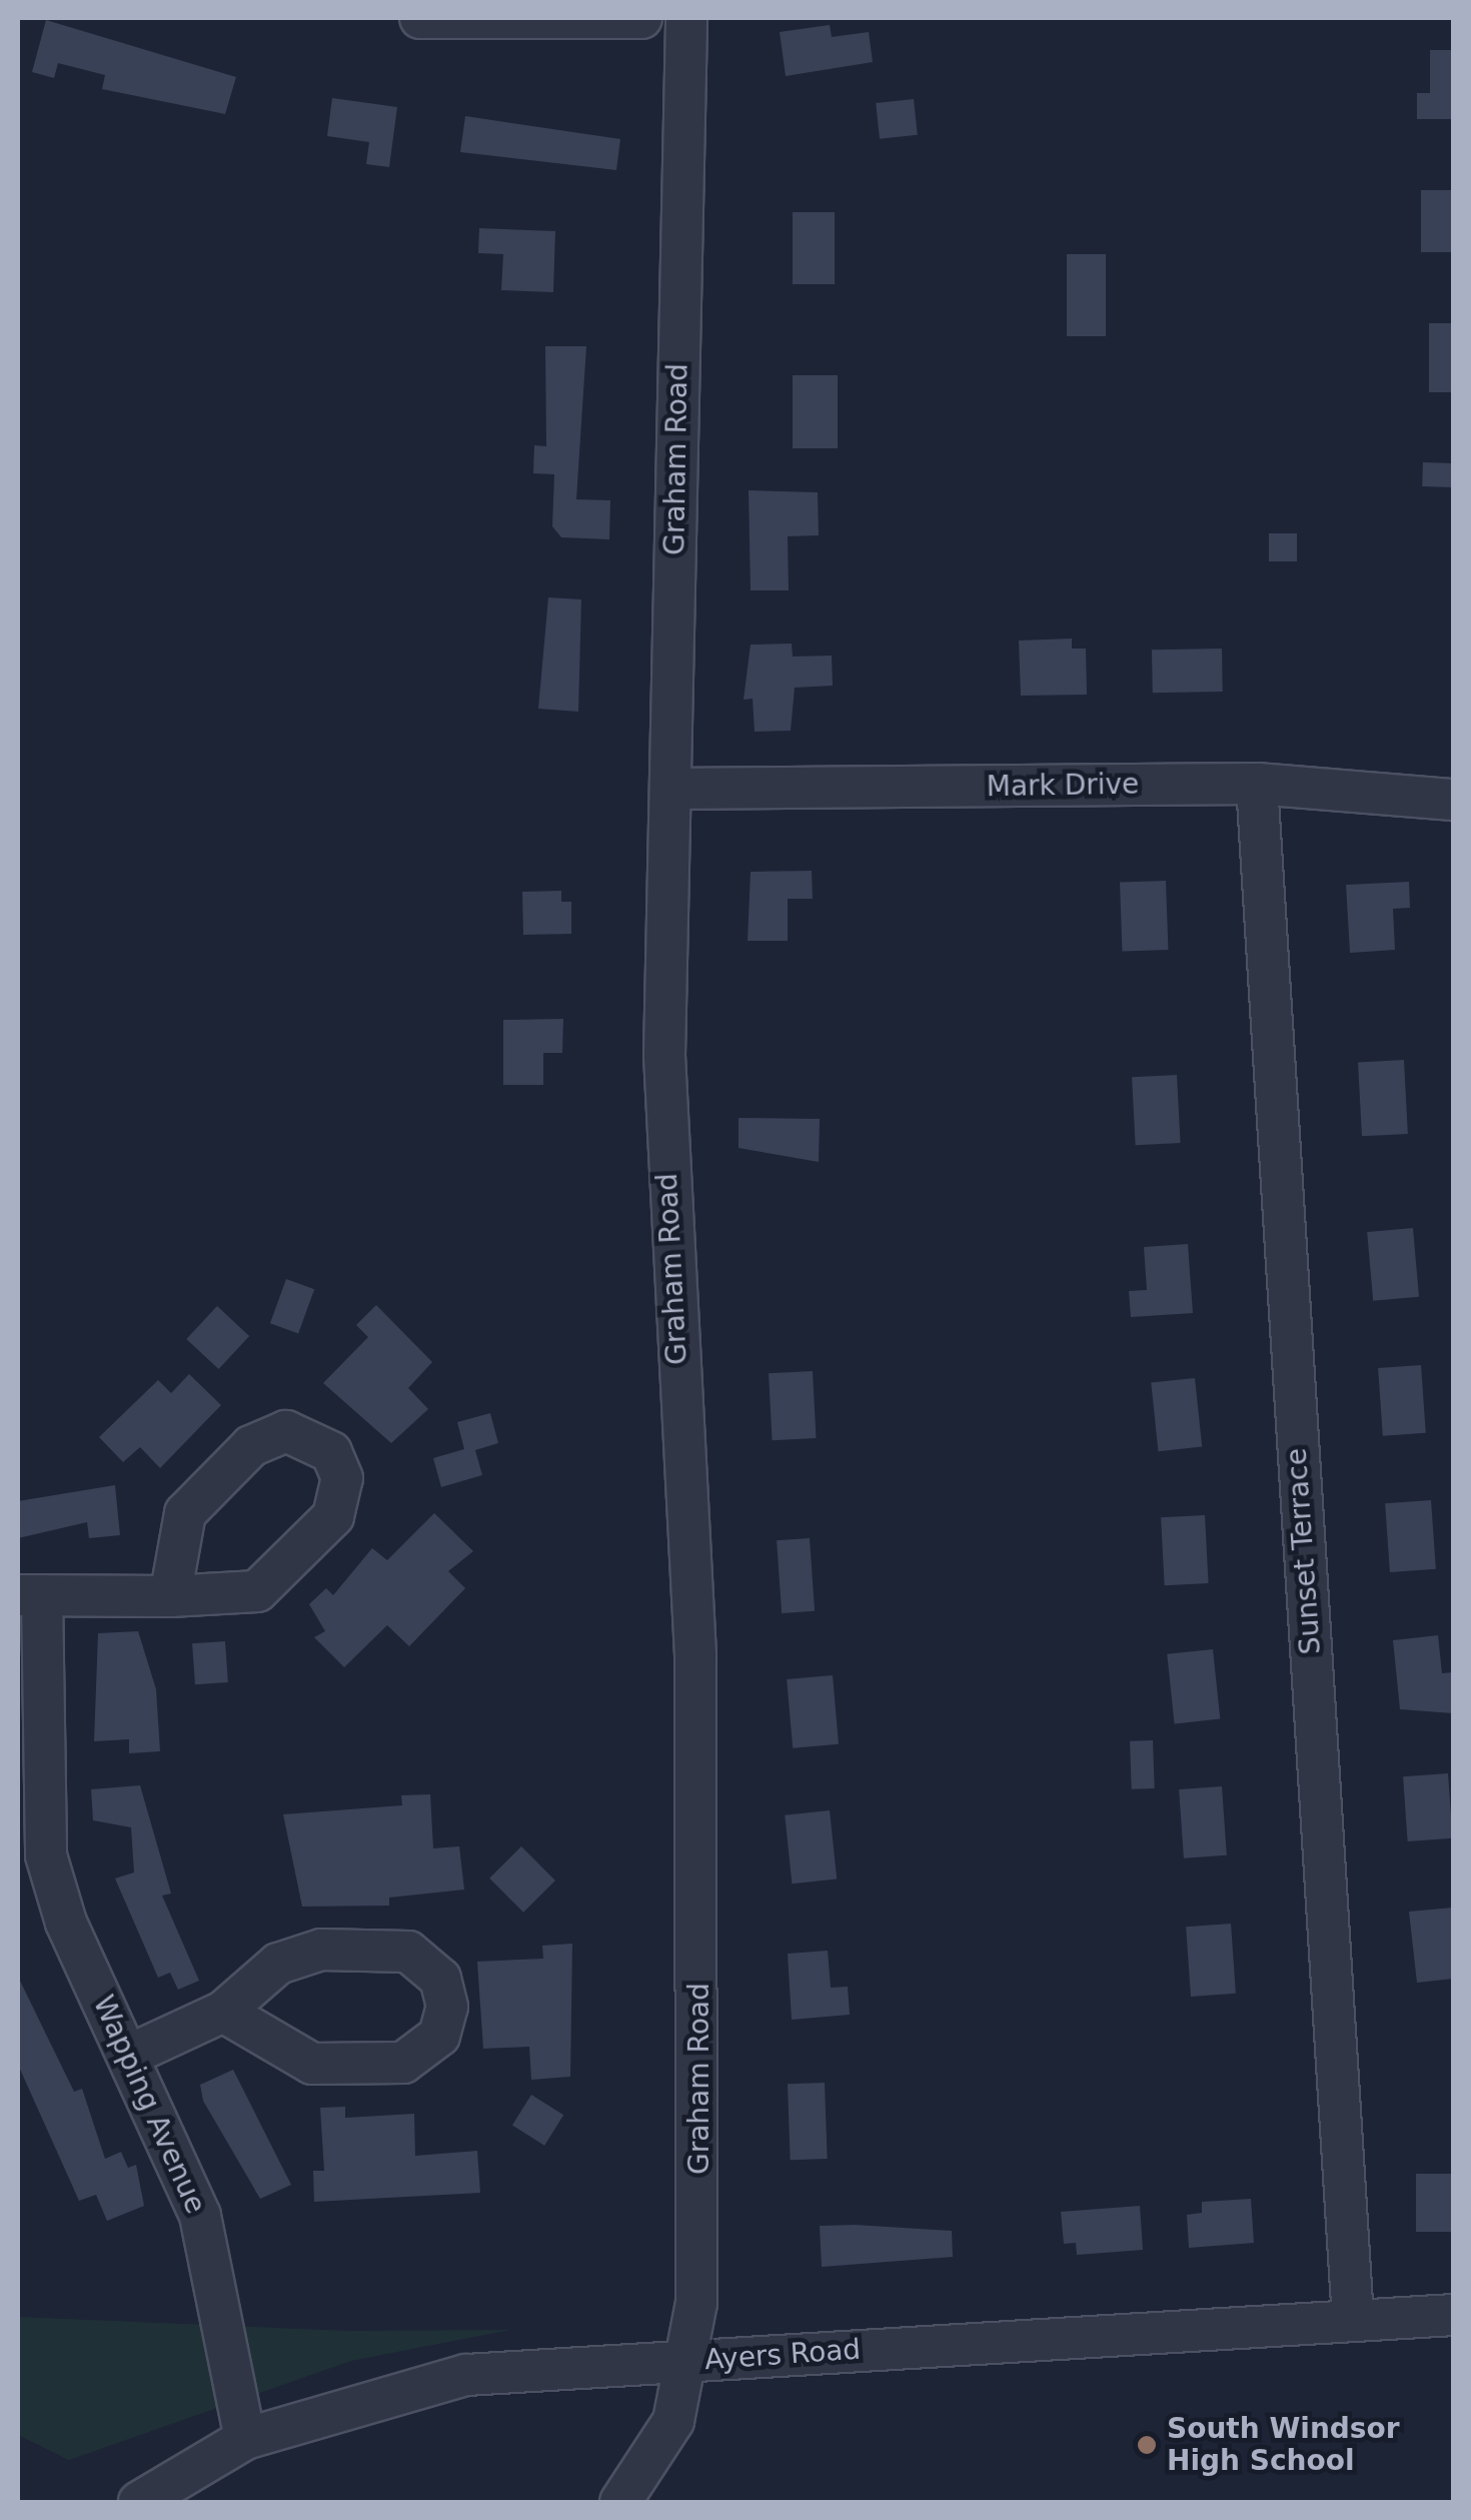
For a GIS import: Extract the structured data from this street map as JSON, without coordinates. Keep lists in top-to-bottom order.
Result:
{
  "streets": {
    "street": [
      "Graham Road",
      "Mark Drive",
      "Sunset Terrace",
      "Wapping Avenue",
      "Ayers Road"
    ]
  },
  "crossings": [
    ["Graham Road", "Mark Drive"],
    ["Graham Road", "Ayers Road"],
    ["Mark Drive", "Sunset Terrace"],
    ["Sunset Terrace", "Ayers Road"],
    ["Wapping Avenue", "Ayers Road"]
  ],
  "places": ["South Windsor High School"]
}
